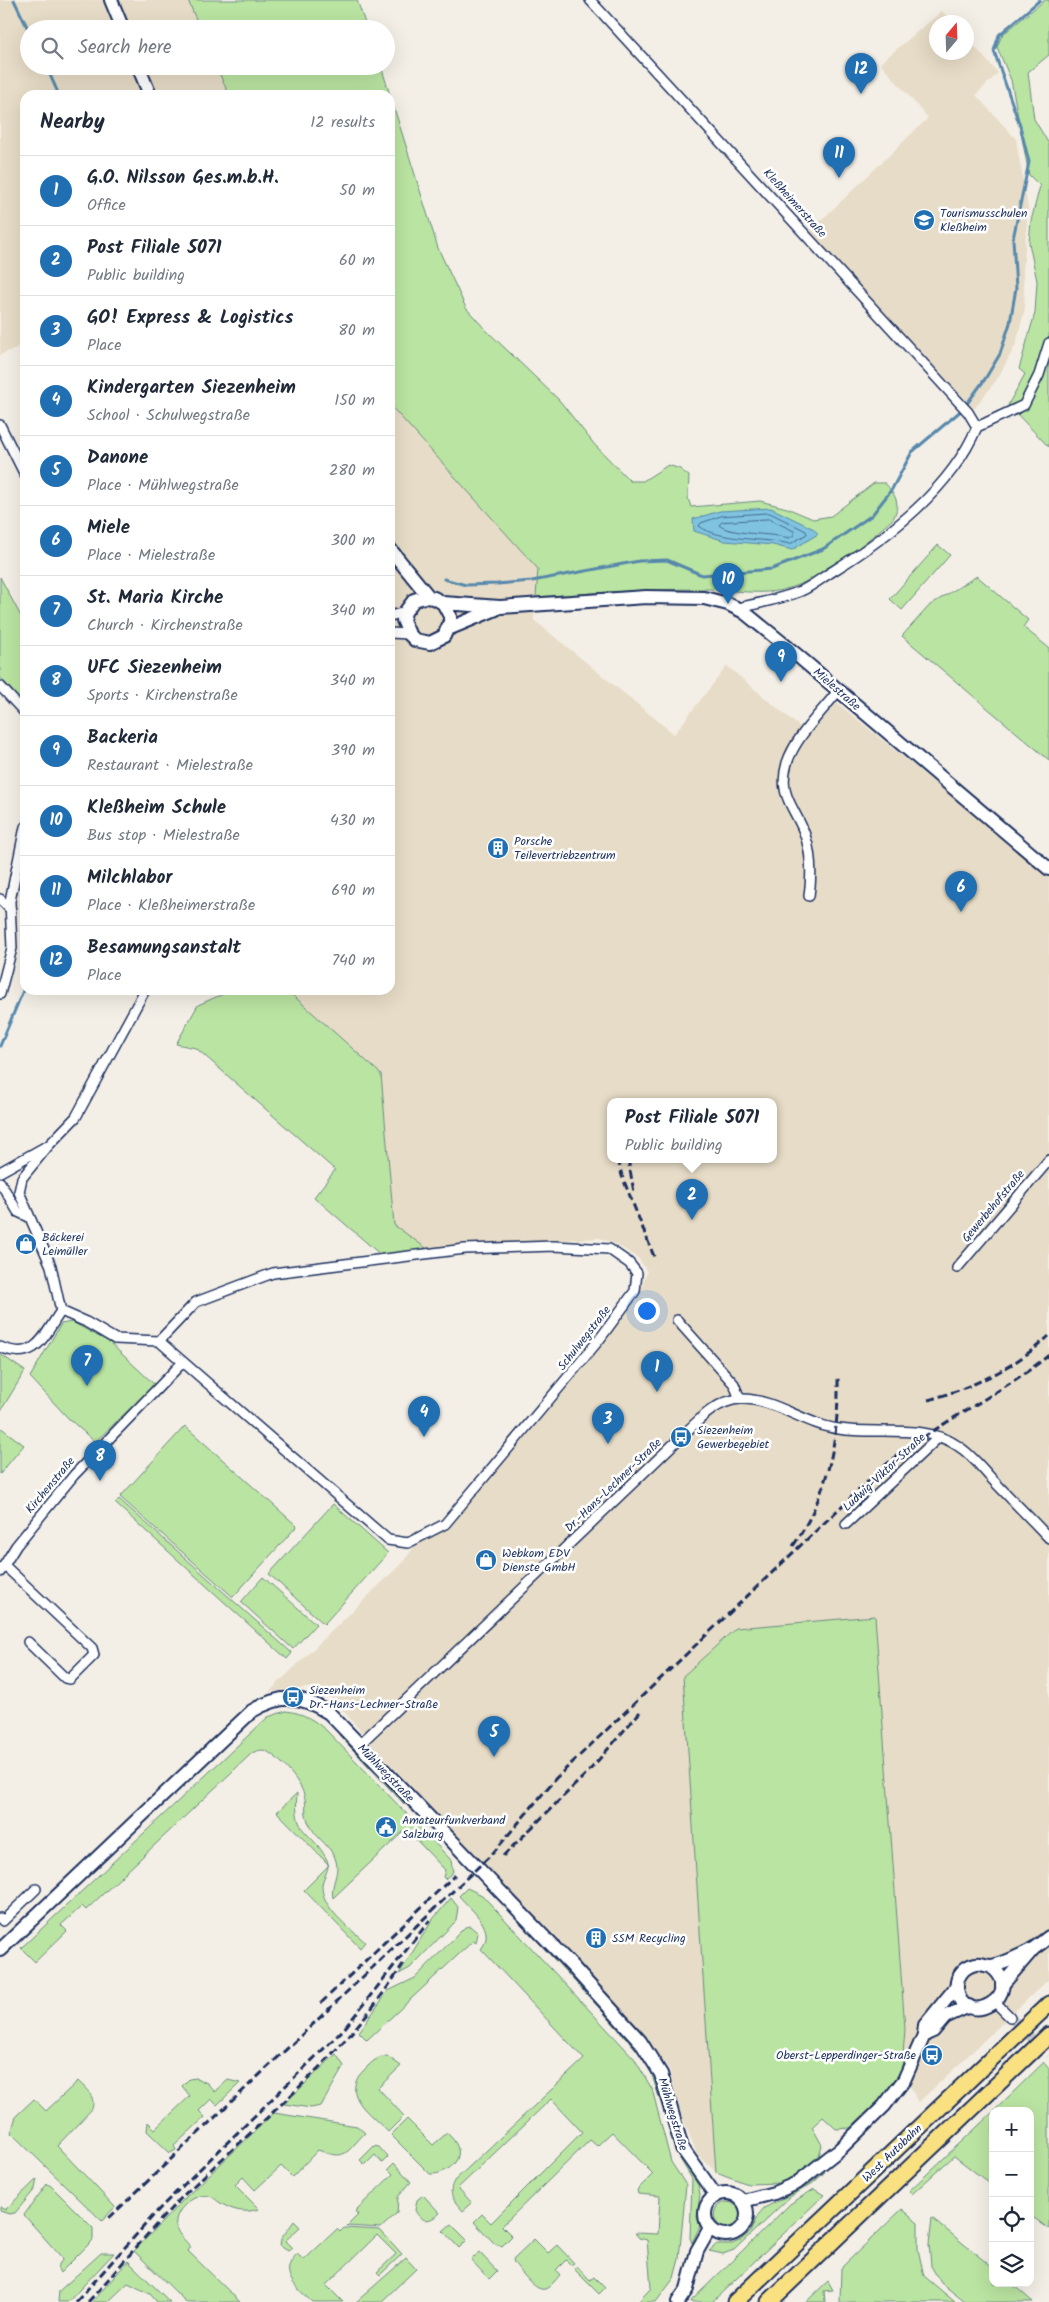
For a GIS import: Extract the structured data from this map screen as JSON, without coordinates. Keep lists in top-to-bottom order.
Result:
{
  "streets": {
    "highway": ["West Autobahn"],
    "street": [
      "Kleßheimerstraße",
      "Mielestraße",
      "Gewerbehofstraße",
      "Schulwegstraße",
      "Ludwig-Viktor-Straße",
      "Kirchenstraße",
      "Dr.-Hans-Lechner-Straße",
      "Mühlwegstraße"
    ]
  },
  "crossings": [
    ["Schulwegstraße", "Kirchenstraße"],
    ["Ludwig-Viktor-Straße", "Dr.-Hans-Lechner-Straße"],
    ["Dr.-Hans-Lechner-Straße", "Mühlwegstraße"]
  ],
  "places": {
    "school or university": ["Tourismusschulen Kleßheim"],
    "building": ["Porsche Teilevertriebzentrum", "SSM Recycling"],
    "shop": ["Bäckerei Leimüller", "Webkom EDV Dienste GmbH"],
    "bus stop": ["Siezenheim Gewerbegebiet", "Siezenheim Dr.-Hans-Lechner-Straße", "Oberst-Lepperdinger-Straße"],
    "public building": ["Amateurfunkverband Salzburg"]
  },
  "north": "top",
  "page": {
    "search": "Search here",
    "pins": [
      "12",
      "11",
      "10",
      "9",
      "6",
      "2",
      "7",
      "1",
      "4",
      "3",
      "8",
      "5"
    ],
    "heading": ["Nearby", "12 results"],
    "list": [
      {
        "mark": "1",
        "name": "G.O. Nilsson Ges.m.b.H.",
        "note": "Office",
        "value": "50 m"
      },
      {
        "mark": "2",
        "name": "Post Filiale 5071",
        "note": "Public building",
        "value": "60 m"
      },
      {
        "mark": "3",
        "name": "GO! Express & Logistics",
        "note": "Place",
        "value": "80 m"
      },
      {
        "mark": "4",
        "name": "Kindergarten Siezenheim",
        "note": "School · Schulwegstraße",
        "value": "150 m"
      },
      {
        "mark": "5",
        "name": "Danone",
        "note": "Place · Mühlwegstraße",
        "value": "280 m"
      },
      {
        "mark": "6",
        "name": "Miele",
        "note": "Place · Mielestraße",
        "value": "300 m"
      },
      {
        "mark": "7",
        "name": "St. Maria Kirche",
        "note": "Church · Kirchenstraße",
        "value": "340 m"
      },
      {
        "mark": "8",
        "name": "UFC Siezenheim",
        "note": "Sports · Kirchenstraße",
        "value": "340 m"
      },
      {
        "mark": "9",
        "name": "Backeria",
        "note": "Restaurant · Mielestraße",
        "value": "390 m"
      },
      {
        "mark": "10",
        "name": "Kleßheim Schule",
        "note": "Bus stop · Mielestraße",
        "value": "430 m"
      },
      {
        "mark": "11",
        "name": "Milchlabor",
        "note": "Place · Kleßheimerstraße",
        "value": "690 m"
      },
      {
        "mark": "12",
        "name": "Besamungsanstalt",
        "note": "Place",
        "value": "740 m"
      }
    ],
    "popup": ["Post Filiale 5071", "Public building"],
    "map_buttons": ["+", "−"]
  }
}
